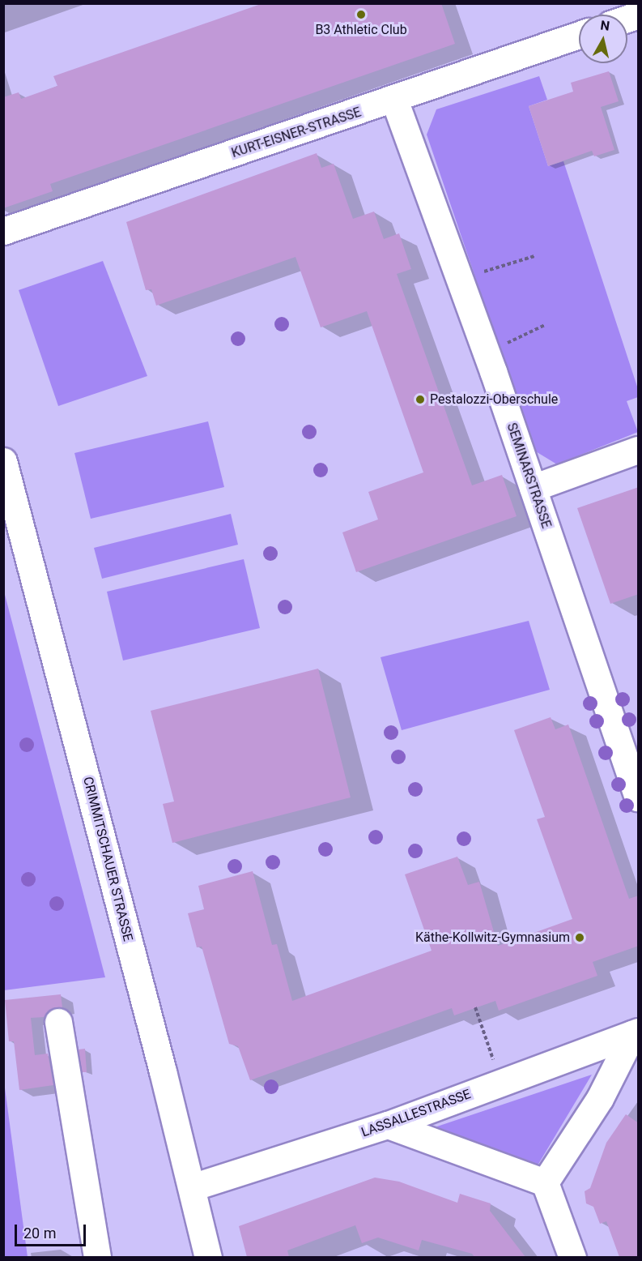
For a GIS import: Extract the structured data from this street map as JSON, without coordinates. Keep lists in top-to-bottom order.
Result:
{
  "streets": {
    "street": [
      "KURT-EISNER-STRASSE",
      "SEMINARSTRASSE",
      "CRIMMITSCHAUER STRASSE",
      "LASSALLESTRASSE"
    ]
  },
  "crossings": [
    ["KURT-EISNER-STRASSE", "SEMINARSTRASSE"],
    ["CRIMMITSCHAUER STRASSE", "LASSALLESTRASSE"]
  ],
  "places": ["B3 Athletic Club", "Pestalozzi-Oberschule", "Käthe-Kollwitz-Gymnasium"],
  "scale_bar": "20 m",
  "north": "top"
}
